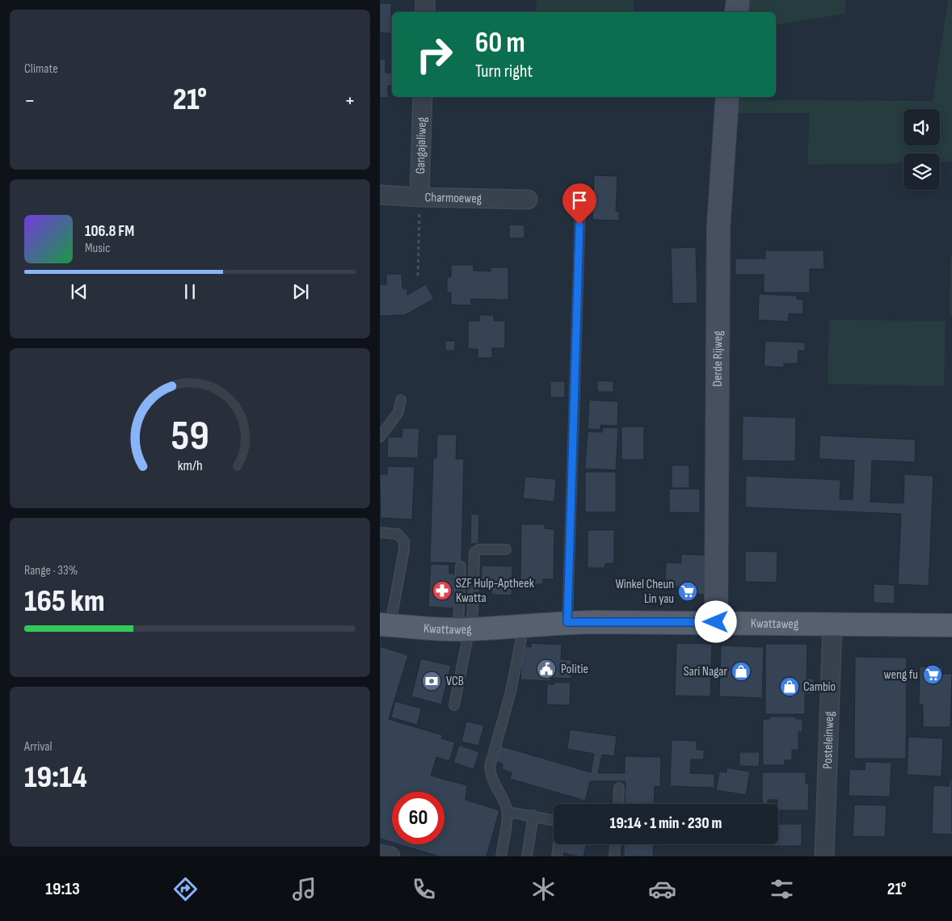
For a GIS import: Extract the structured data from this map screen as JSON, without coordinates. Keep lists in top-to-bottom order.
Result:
{
  "streets": {
    "main road": ["Kwattaweg"],
    "street": [
      "Gangajaliweg",
      "Charmoeweg",
      "Derde Rijweg",
      "Posteleinweg"
    ]
  },
  "crossings": [
    ["Gangajaliweg", "Charmoeweg"],
    ["Derde Rijweg", "Kwattaweg"],
    ["Kwattaweg", "Posteleinweg"]
  ],
  "places": {
    "pharmacy": ["SZF Hulp-Aptheek Kwatta"],
    "supermarket": ["Winkel Cheun Lin yau", "weng fu"],
    "public building": ["Politie"],
    "shop": ["Sari Nagar", "Cambio"],
    "bank": ["VCB"]
  },
  "page": {
    "tile": [
      "Climate",
      ["Range · 33%", "165 km"],
      ["Arrival", "19:14"]
    ],
    "turn": ["60 m", "Turn right"],
    "heat": ["−", "21°", "+"],
    "song": ["106.8 FM", "Music"],
    "limit": "60",
    "trip": "19:14 · 1 min · 230 m",
    "tabs": ["19:13", "21°"],
    "gauge": ["59", "km/h"]
  }
}
